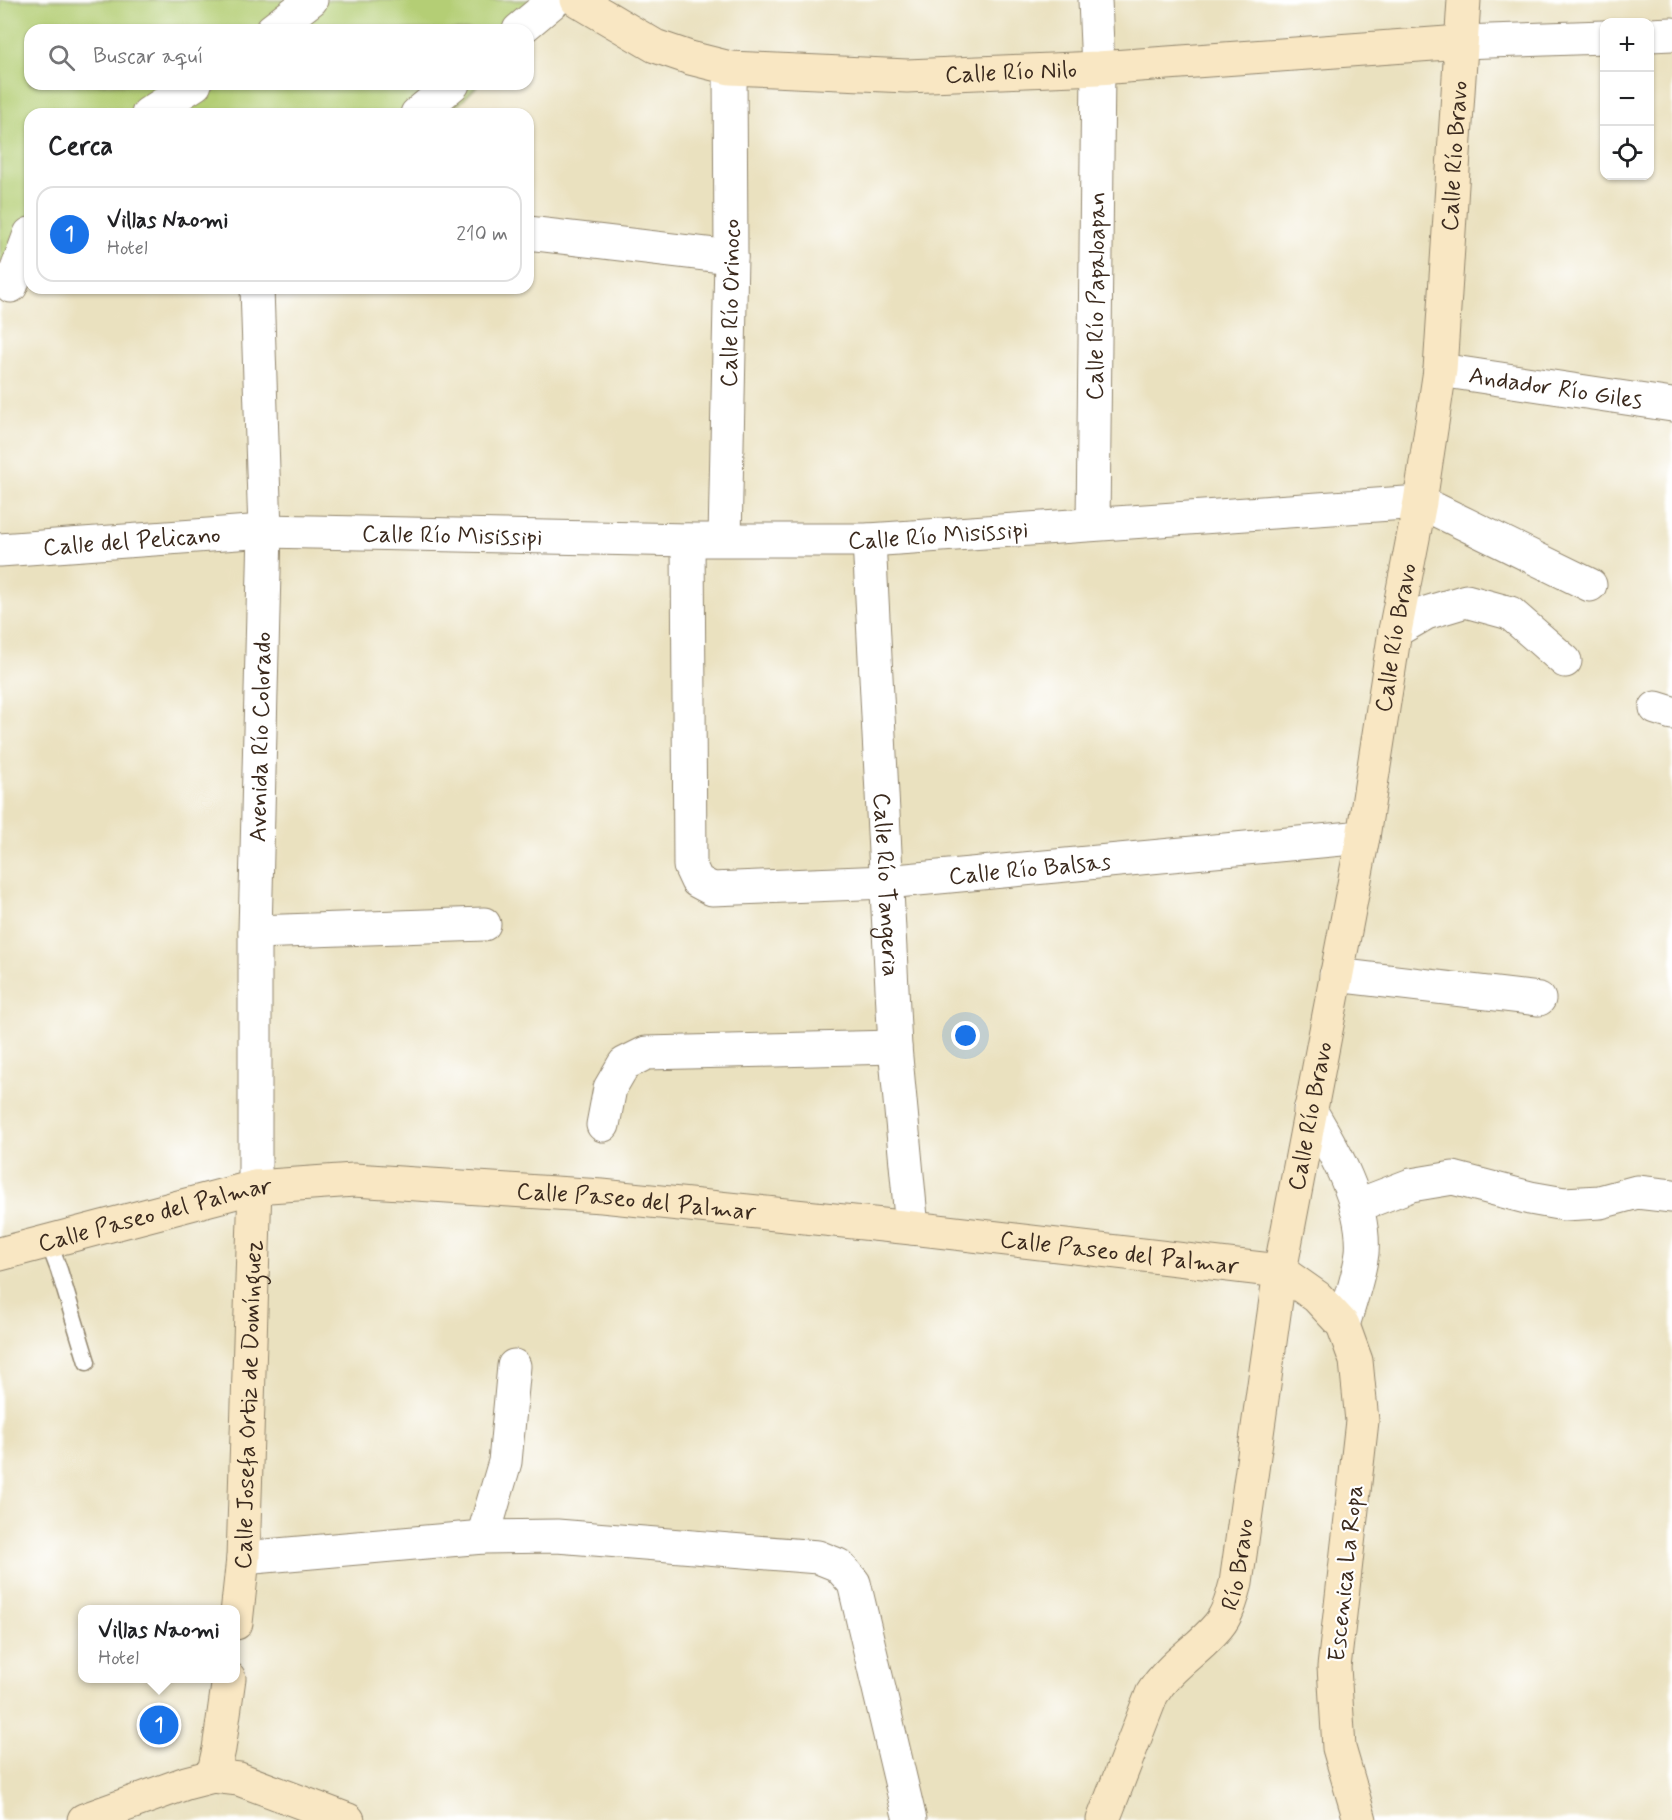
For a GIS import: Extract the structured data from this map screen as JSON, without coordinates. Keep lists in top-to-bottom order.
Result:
{
  "streets": {
    "street": [
      "Calle Río Nilo",
      "Calle Río Bravo",
      "Calle Río Papaloapan",
      "Calle Río Orinoco",
      "Andador Río Giles",
      "Calle Río Misissipi",
      "Calle del Pelicano",
      "Avenida Río Colorado",
      "Calle Río Balsas",
      "Calle Río Tangeria",
      "Calle Paseo del Palmar",
      "Calle Josefa Ortiz de Domínguez",
      "Río Bravo",
      "Escenica La Ropa"
    ]
  },
  "crossings": [
    ["Calle Río Nilo", "Calle Río Bravo"],
    ["Calle Río Nilo", "Calle Río Papaloapan"],
    ["Calle Río Nilo", "Calle Río Orinoco"],
    ["Calle Río Bravo", "Andador Río Giles"],
    ["Calle Río Bravo", "Calle Río Misissipi"],
    ["Calle Río Bravo", "Calle Río Balsas"],
    ["Calle Río Bravo", "Calle Paseo del Palmar"],
    ["Calle Río Bravo", "Río Bravo"],
    ["Calle Río Papaloapan", "Calle Río Misissipi"],
    ["Calle Río Orinoco", "Calle Río Misissipi"],
    ["Calle Río Misissipi", "Calle del Pelicano"],
    ["Calle Río Misissipi", "Avenida Río Colorado"],
    ["Calle Río Misissipi", "Calle Río Balsas"],
    ["Calle Río Misissipi", "Calle Río Tangeria"],
    ["Calle del Pelicano", "Avenida Río Colorado"],
    ["Avenida Río Colorado", "Calle Paseo del Palmar"],
    ["Avenida Río Colorado", "Calle Josefa Ortiz de Domínguez"],
    ["Calle Río Balsas", "Calle Río Tangeria"],
    ["Calle Río Tangeria", "Calle Paseo del Palmar"],
    ["Calle Paseo del Palmar", "Calle Josefa Ortiz de Domínguez"],
    ["Calle Paseo del Palmar", "Río Bravo"]
  ],
  "page": {
    "map_buttons": ["+", "−"],
    "search": "Buscar aquí",
    "heading": "Cerca",
    "list": [
      {
        "mark": "1",
        "name": "Villas Naomi",
        "note": "Hotel",
        "value": "210 m"
      }
    ],
    "popup": ["Villas Naomi", "Hotel"],
    "pins": "1"
  }
}
